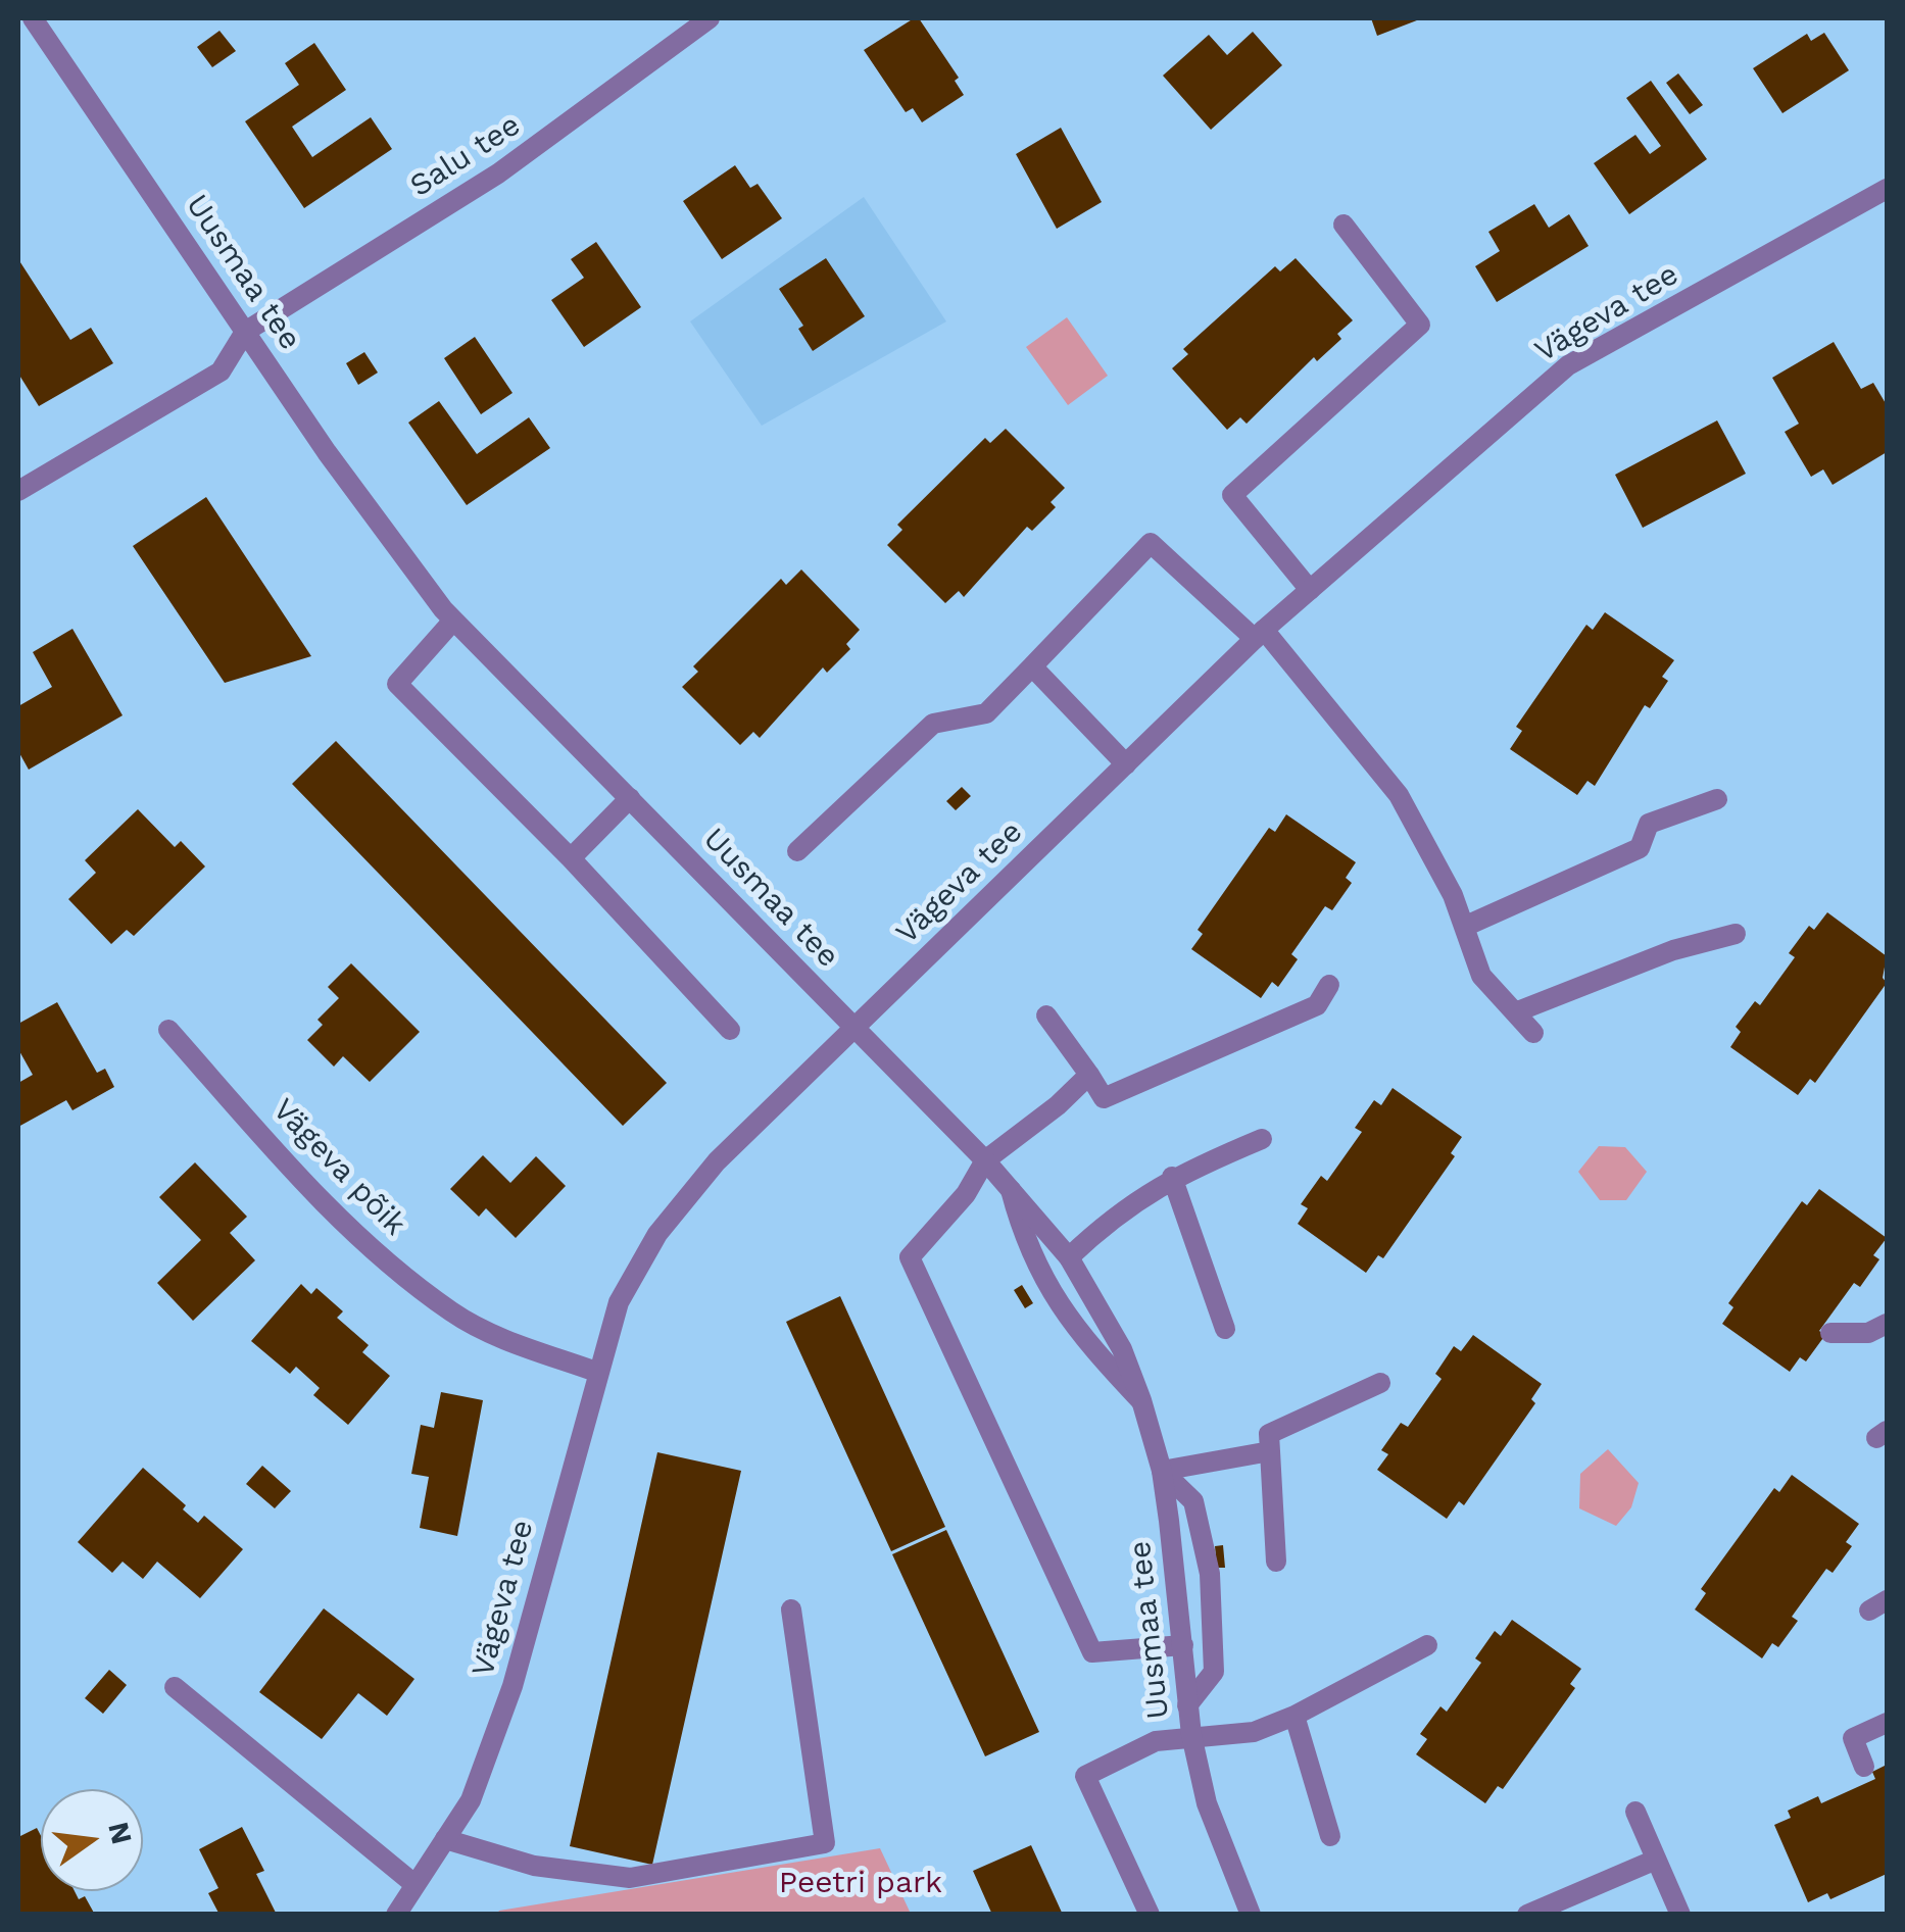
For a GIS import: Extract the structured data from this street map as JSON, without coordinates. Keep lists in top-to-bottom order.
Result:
{
  "streets": {
    "street": [
      "Salu tee",
      "Uusmaa tee",
      "Vägeva tee",
      "Vägeva põik"
    ]
  },
  "crossings": [
    ["Salu tee", "Uusmaa tee"],
    ["Uusmaa tee", "Vägeva tee"],
    ["Vägeva tee", "Vägeva põik"]
  ],
  "parks": ["Peetri park"],
  "north": "right"
}
